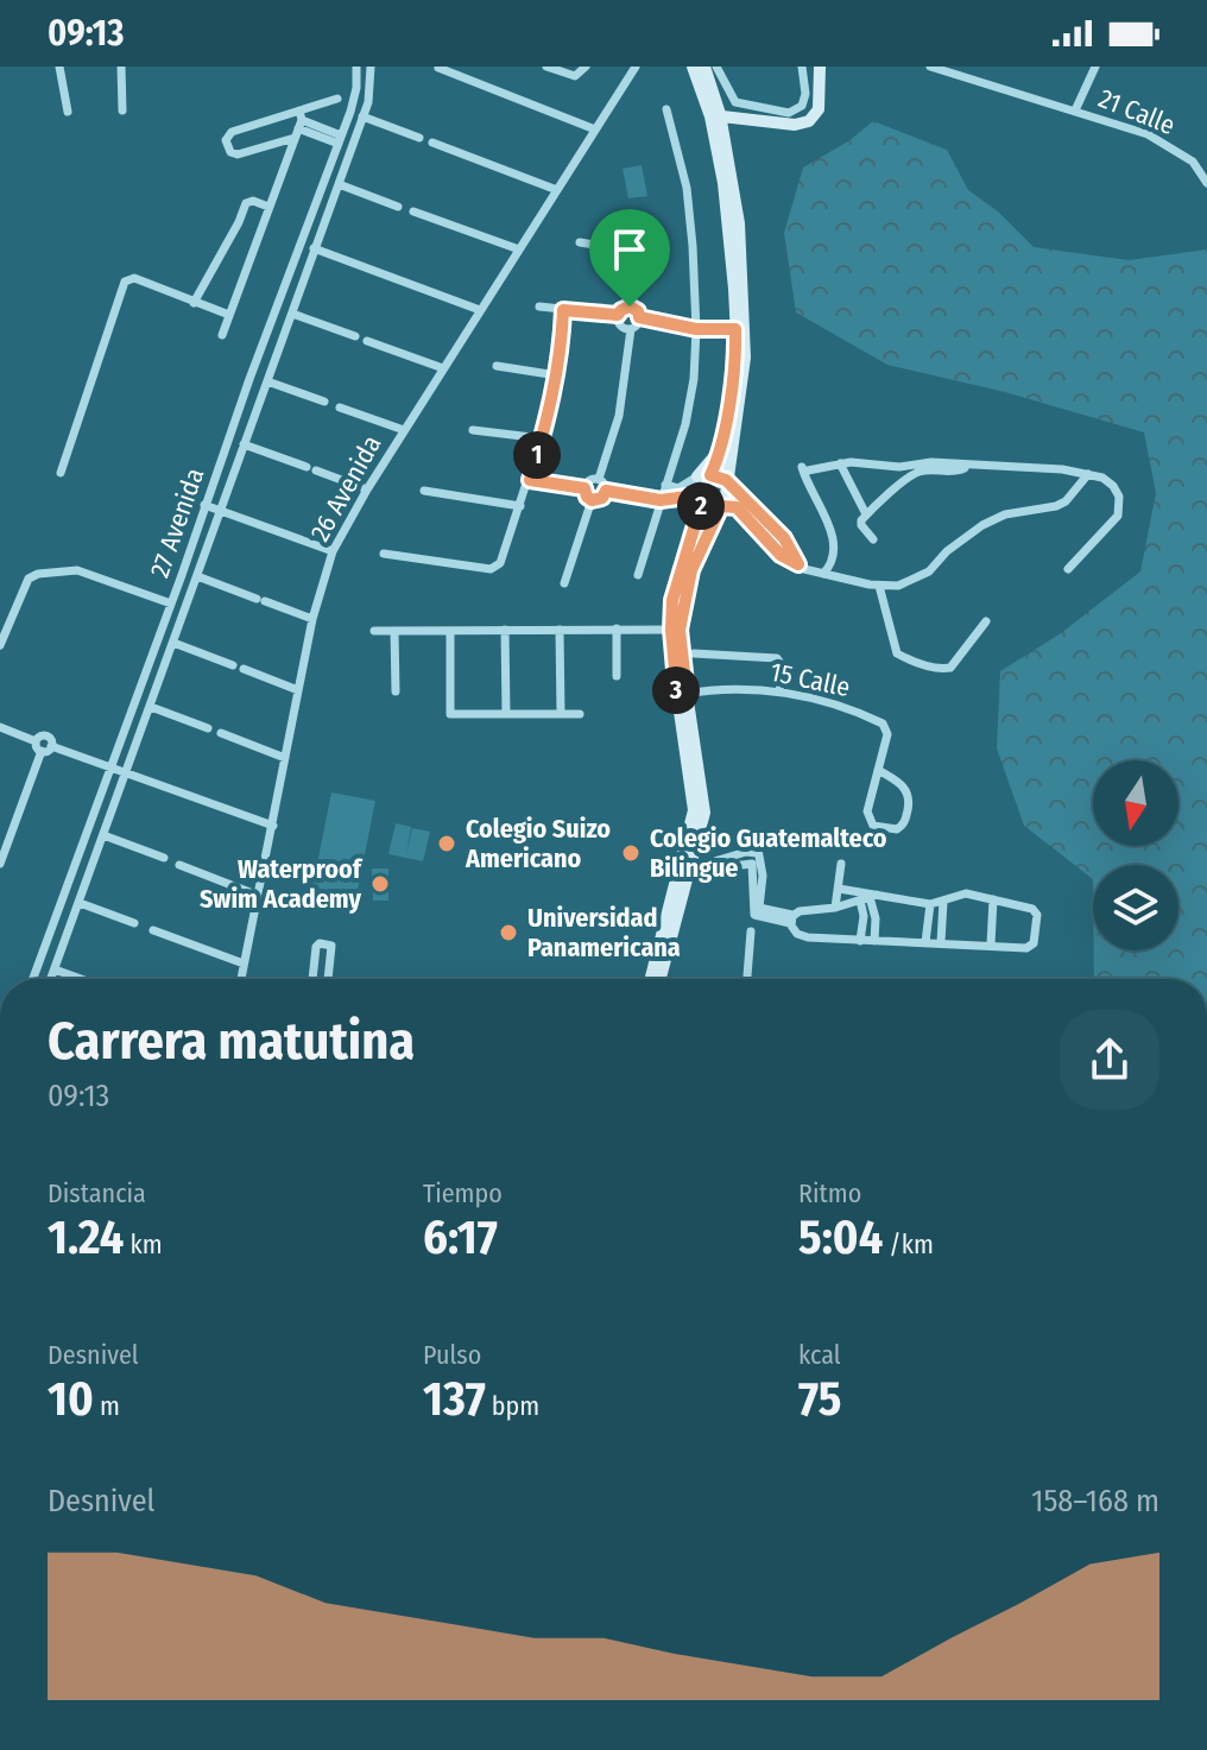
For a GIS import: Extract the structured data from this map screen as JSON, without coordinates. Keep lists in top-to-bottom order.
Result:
{
  "streets": {
    "street": [
      "21 Calle",
      "26 Avenida",
      "27 Avenida",
      "15 Calle"
    ]
  },
  "places": [
    "Colegio Suizo Americano",
    "Colegio Guatemalteco Bilingue",
    "Waterproof Swim Academy",
    "Universidad Panamericana"
  ],
  "north": "bottom",
  "page": {
    "status": "09:13",
    "pins": ["1", "2", "3"],
    "heading": ["Carrera matutina", "09:13"],
    "stats": [
      ["Distancia", "1.24 km"],
      ["Tiempo", "6:17"],
      ["Ritmo", "5:04 /km"],
      ["Desnivel", "10 m"],
      ["Pulso", "137 bpm"],
      ["kcal", "75"]
    ],
    "chart": ["Desnivel", "158–168 m"]
  }
}
